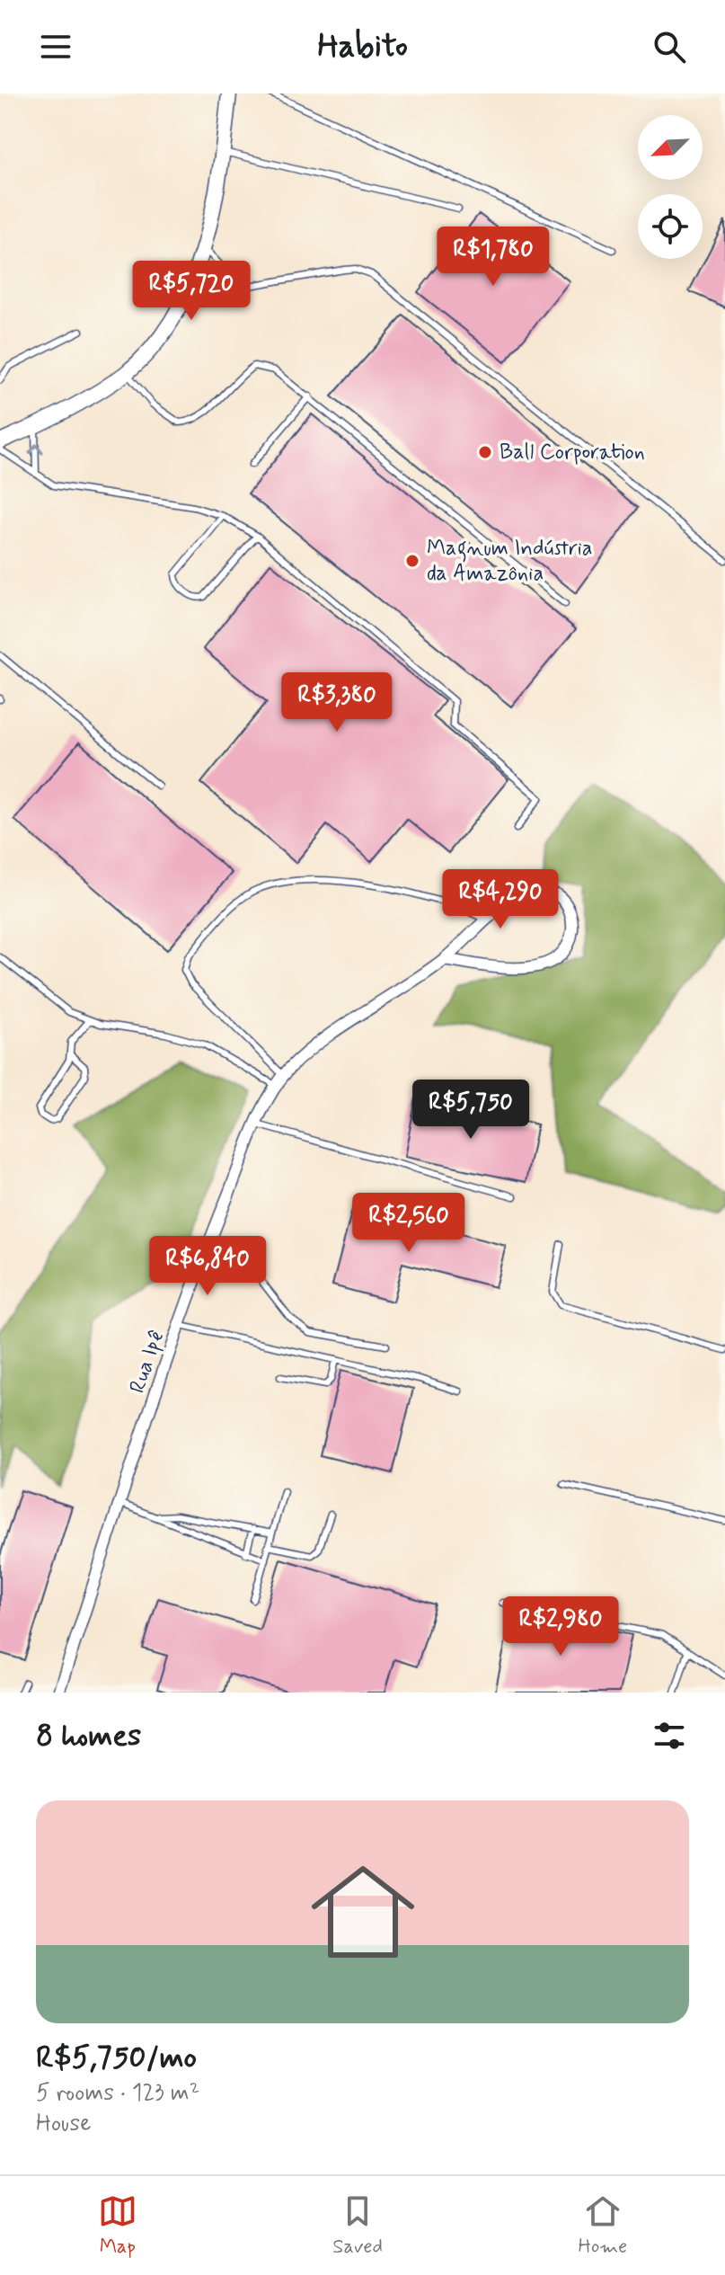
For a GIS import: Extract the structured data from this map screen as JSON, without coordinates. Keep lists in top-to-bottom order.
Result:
{
  "streets": {
    "street": ["Rua Ipê"]
  },
  "places": ["Ball Corporation", "Magnum Indústria da Amazônia"],
  "north": "bottom left",
  "page": {
    "header": "Habito",
    "price": [
      "R$1,780",
      "R$5,720",
      "R$3,380",
      "R$4,290",
      "R$5,750",
      "R$2,560",
      "R$6,840",
      "R$2,980"
    ],
    "heading": "8 homes",
    "list": [
      {
        "name": "R$5,750/mo",
        "note": "5 rooms · 123 m² · House"
      }
    ],
    "tabs": ["Map", "Saved", "Home"]
  }
}
